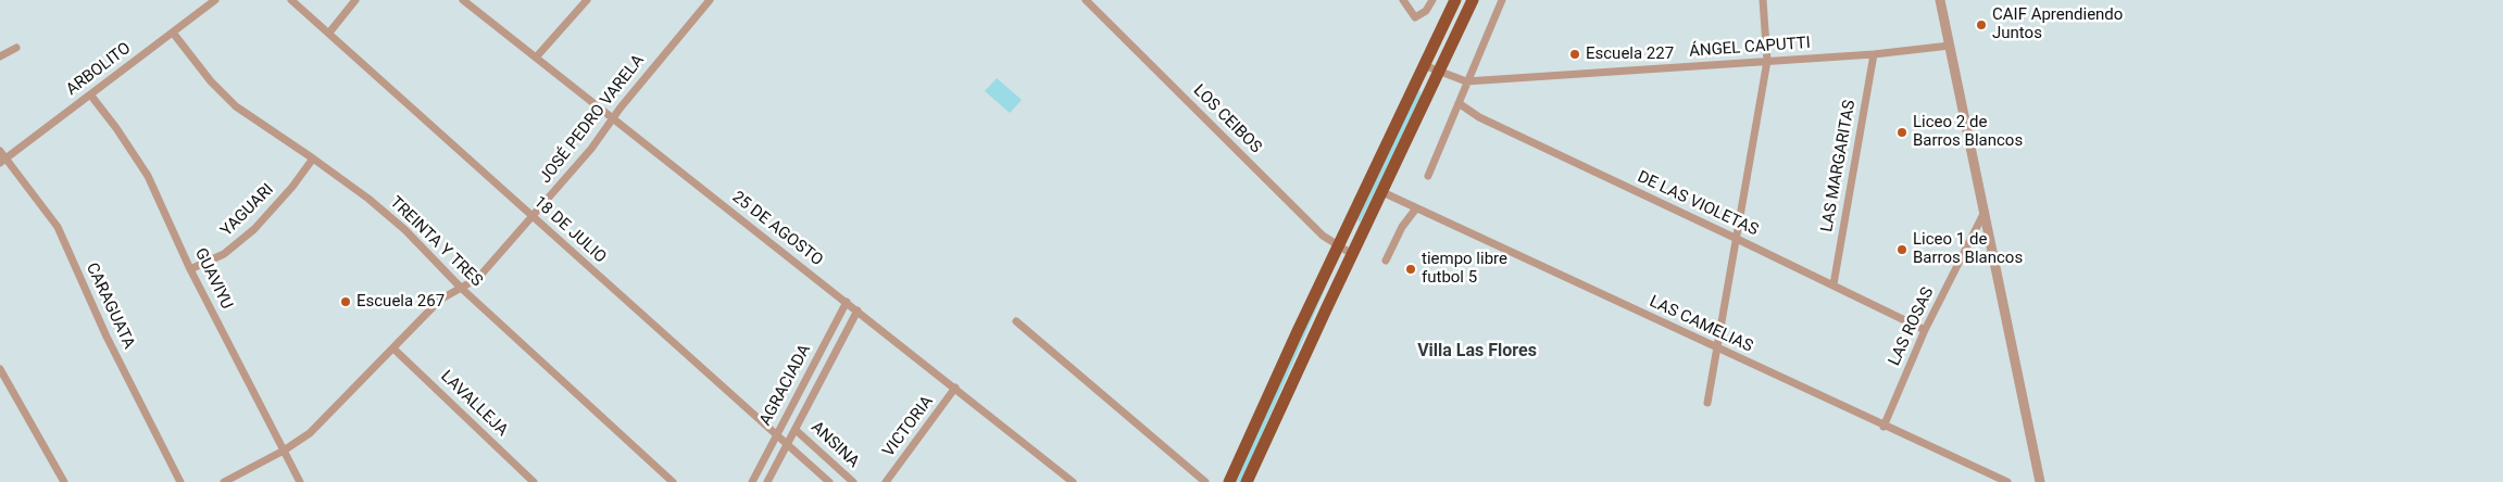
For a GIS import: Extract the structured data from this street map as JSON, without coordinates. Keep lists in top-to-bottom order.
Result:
{
  "streets": {
    "street": [
      "ÁNGEL CAPUTTI",
      "ARBOLITO",
      "JOSÉ PEDRO VARELA",
      "LOS CEIBOS",
      "LAS MARGARITAS",
      "DE LAS VIOLETAS",
      "YAGUARI",
      "25 DE AGOSTO",
      "18 DE JULIO",
      "TREINTA Y TRES",
      "GUAVIYU",
      "CARAGUATA",
      "LAS CAMELIAS",
      "LAS ROSAS",
      "AGRACIADA",
      "LAVALLEJA",
      "VICTORIA",
      "ANSINA"
    ]
  },
  "crossings": [
    ["ÁNGEL CAPUTTI", "LAS MARGARITAS"],
    ["ARBOLITO", "TREINTA Y TRES"],
    ["ARBOLITO", "GUAVIYU"],
    ["ARBOLITO", "CARAGUATA"],
    ["JOSÉ PEDRO VARELA", "25 DE AGOSTO"],
    ["JOSÉ PEDRO VARELA", "18 DE JULIO"],
    ["JOSÉ PEDRO VARELA", "TREINTA Y TRES"],
    ["JOSÉ PEDRO VARELA", "GUAVIYU"],
    ["JOSÉ PEDRO VARELA", "LAVALLEJA"],
    ["LAS MARGARITAS", "DE LAS VIOLETAS"],
    ["DE LAS VIOLETAS", "LAS ROSAS"],
    ["YAGUARI", "TREINTA Y TRES"],
    ["YAGUARI", "GUAVIYU"],
    ["25 DE AGOSTO", "AGRACIADA"],
    ["25 DE AGOSTO", "VICTORIA"],
    ["18 DE JULIO", "AGRACIADA"],
    ["LAS CAMELIAS", "LAS ROSAS"],
    ["AGRACIADA", "ANSINA"]
  ],
  "districts": ["Villa Las Flores"],
  "places": [
    "CAIF Aprendiendo Juntos",
    "Escuela 227",
    "Liceo 2 de Barros Blancos",
    "Liceo 1 de Barros Blancos",
    "tiempo libre futbol 5",
    "Escuela 267"
  ]
}
